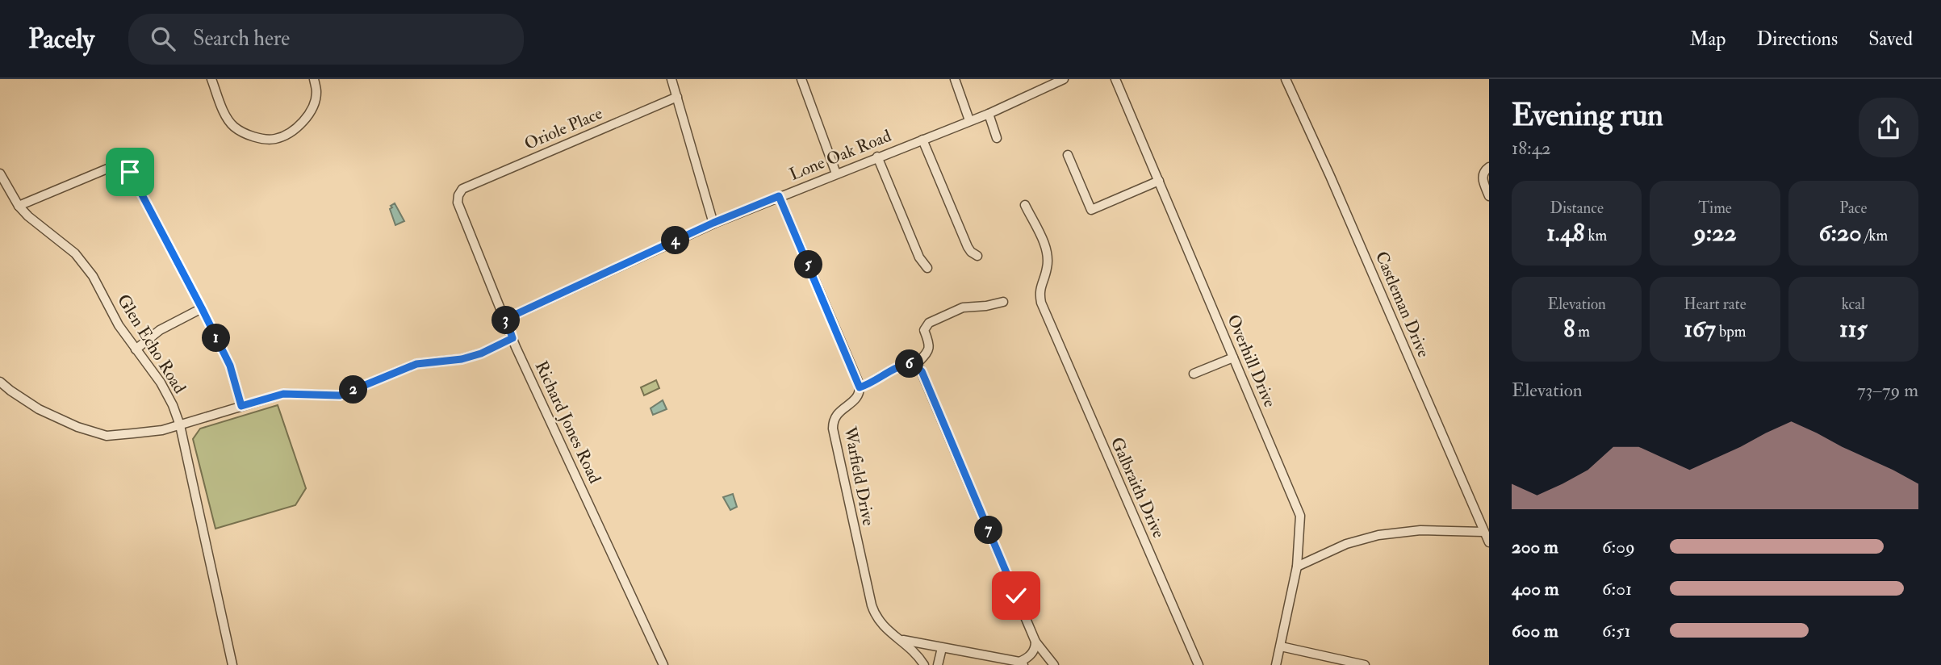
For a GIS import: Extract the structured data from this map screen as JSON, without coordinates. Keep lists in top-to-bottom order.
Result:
{
  "streets": {
    "street": [
      "Oriole Place",
      "Lone Oak Road",
      "Castleman Drive",
      "Glen Echo Road",
      "Overhill Drive",
      "Richard Jones Road",
      "Warfield Drive",
      "Galbraith Drive"
    ]
  },
  "crossings": [
    ["Oriole Place", "Richard Jones Road"],
    ["Lone Oak Road", "Richard Jones Road"]
  ],
  "page": {
    "header": "Pacely",
    "search": "Search here",
    "nav": ["Map", "Directions", "Saved"],
    "heading": ["Evening run", "18:42"],
    "stats": [
      ["Distance", "1.48 km"],
      ["Time", "9:22"],
      ["Pace", "6:20 /km"],
      ["Elevation", "8 m"],
      ["Heart rate", "167 bpm"],
      ["kcal", "115"]
    ],
    "pins": [
      "4",
      "5",
      "3",
      "1",
      "6",
      "2",
      "7"
    ],
    "chart": ["Elevation", "73–79 m"],
    "list": [
      {
        "name": "200 m",
        "note": "6:09"
      },
      {
        "name": "400 m",
        "note": "6:01"
      },
      {
        "name": "600 m",
        "note": "6:51"
      }
    ]
  }
}
